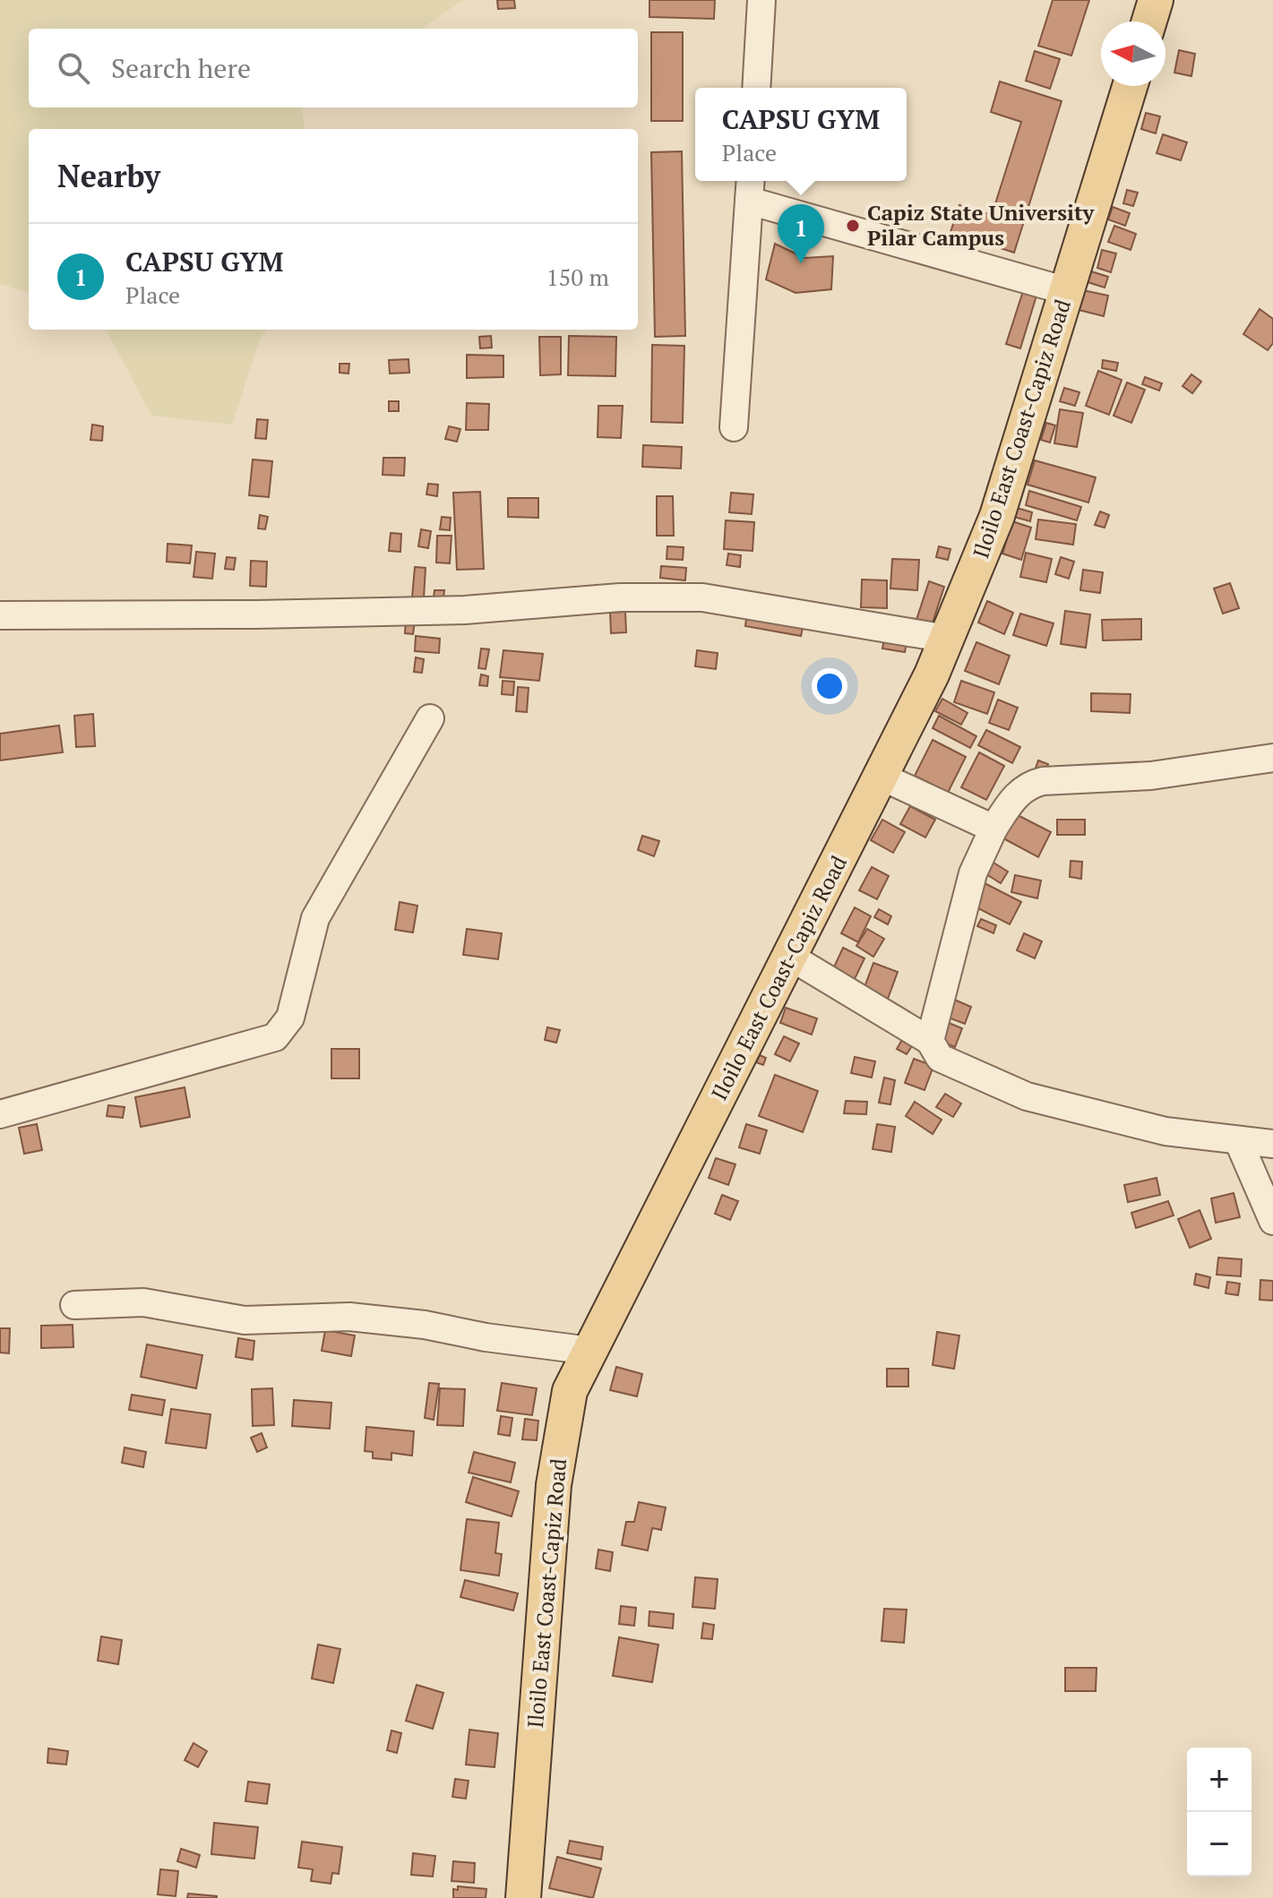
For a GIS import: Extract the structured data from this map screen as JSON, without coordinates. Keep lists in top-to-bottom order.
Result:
{
  "streets": {
    "main road": ["Iloilo East Coast-Capiz Road"]
  },
  "places": ["Capiz State University Pilar Campus"],
  "north": "left",
  "page": {
    "search": "Search here",
    "popup": ["CAPSU GYM", "Place"],
    "heading": "Nearby",
    "pins": "1",
    "list": [
      {
        "mark": "1",
        "name": "CAPSU GYM",
        "note": "Place",
        "value": "150 m"
      }
    ],
    "map_buttons": ["+", "−"]
  }
}
